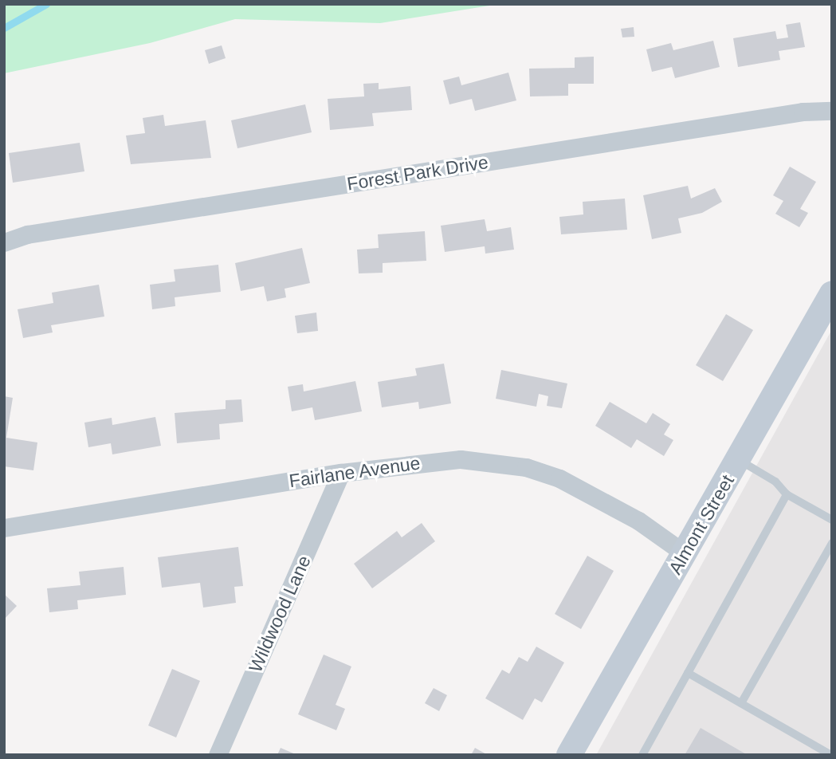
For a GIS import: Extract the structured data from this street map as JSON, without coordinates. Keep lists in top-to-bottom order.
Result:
{
  "streets": {
    "street": [
      "Forest Park Drive",
      "Fairlane Avenue",
      "Almont Street",
      "Wildwood Lane"
    ]
  },
  "crossings": [
    ["Fairlane Avenue", "Almont Street"],
    ["Fairlane Avenue", "Wildwood Lane"]
  ]
}
